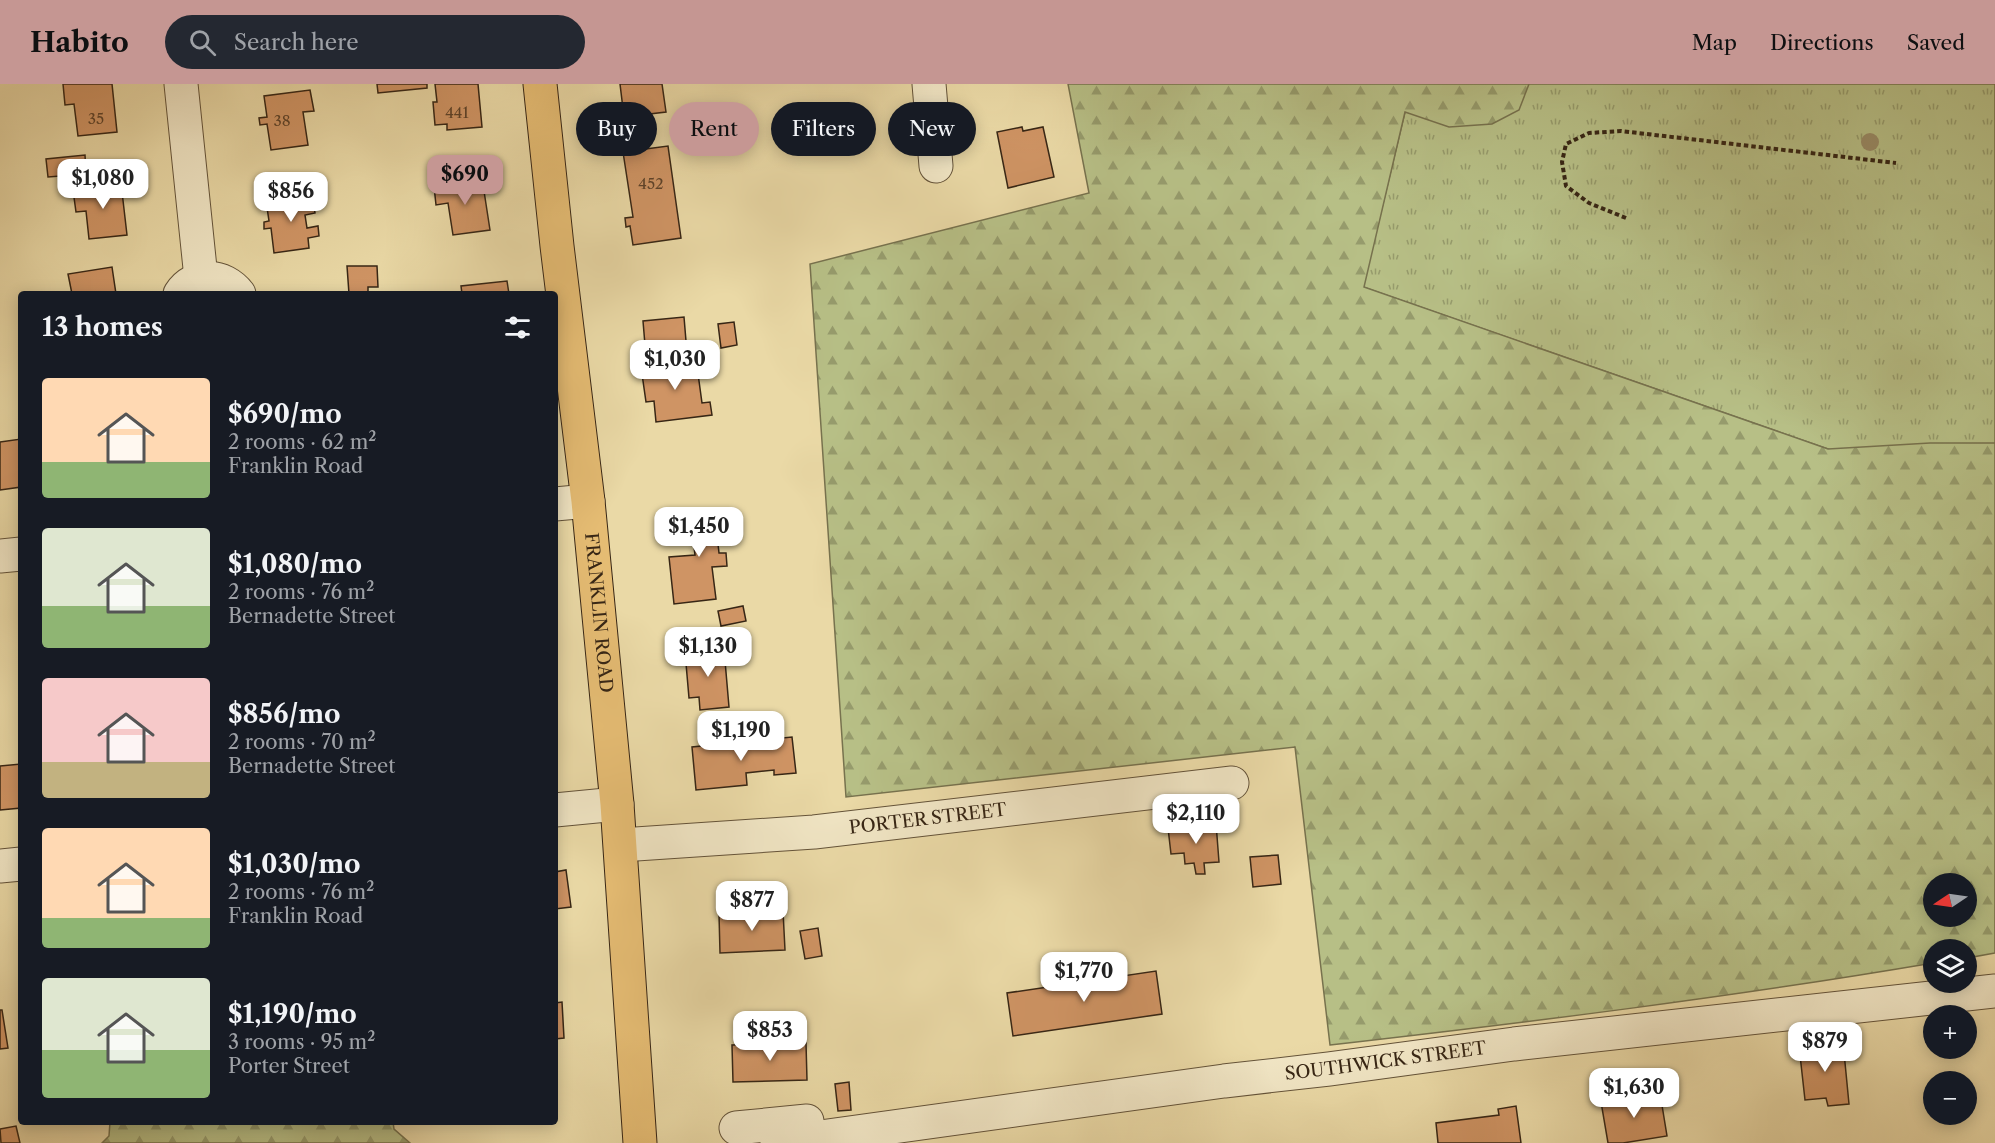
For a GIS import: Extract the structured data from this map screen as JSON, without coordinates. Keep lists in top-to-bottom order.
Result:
{
  "streets": {
    "main road": ["FRANKLIN ROAD"],
    "street": ["PORTER STREET", "SOUTHWICK STREET"]
  },
  "crossings": [
    ["FRANKLIN ROAD", "PORTER STREET"]
  ],
  "house_numbers": [
    "441",
    "35",
    "38",
    "452"
  ],
  "north": "left",
  "page": {
    "header": "Habito",
    "search": "Search here",
    "nav": ["Map", "Directions", "Saved"],
    "chip": [
      "Buy",
      "Rent",
      "Filters",
      "New"
    ],
    "price": [
      "$690",
      "$1,080",
      "$856",
      "$1,030",
      "$1,450",
      "$1,130",
      "$1,190",
      "$2,110",
      "$877",
      "$1,770",
      "$853",
      "$879",
      "$1,630"
    ],
    "heading": "13 homes",
    "list": [
      {
        "name": "$690/mo",
        "note": "2 rooms · 62 m² · Franklin Road"
      },
      {
        "name": "$1,080/mo",
        "note": "2 rooms · 76 m² · Bernadette Street"
      },
      {
        "name": "$856/mo",
        "note": "2 rooms · 70 m² · Bernadette Street"
      },
      {
        "name": "$1,030/mo",
        "note": "2 rooms · 76 m² · Franklin Road"
      },
      {
        "name": "$1,190/mo",
        "note": "3 rooms · 95 m² · Porter Street"
      }
    ],
    "map_buttons": ["+", "−"]
  }
}
